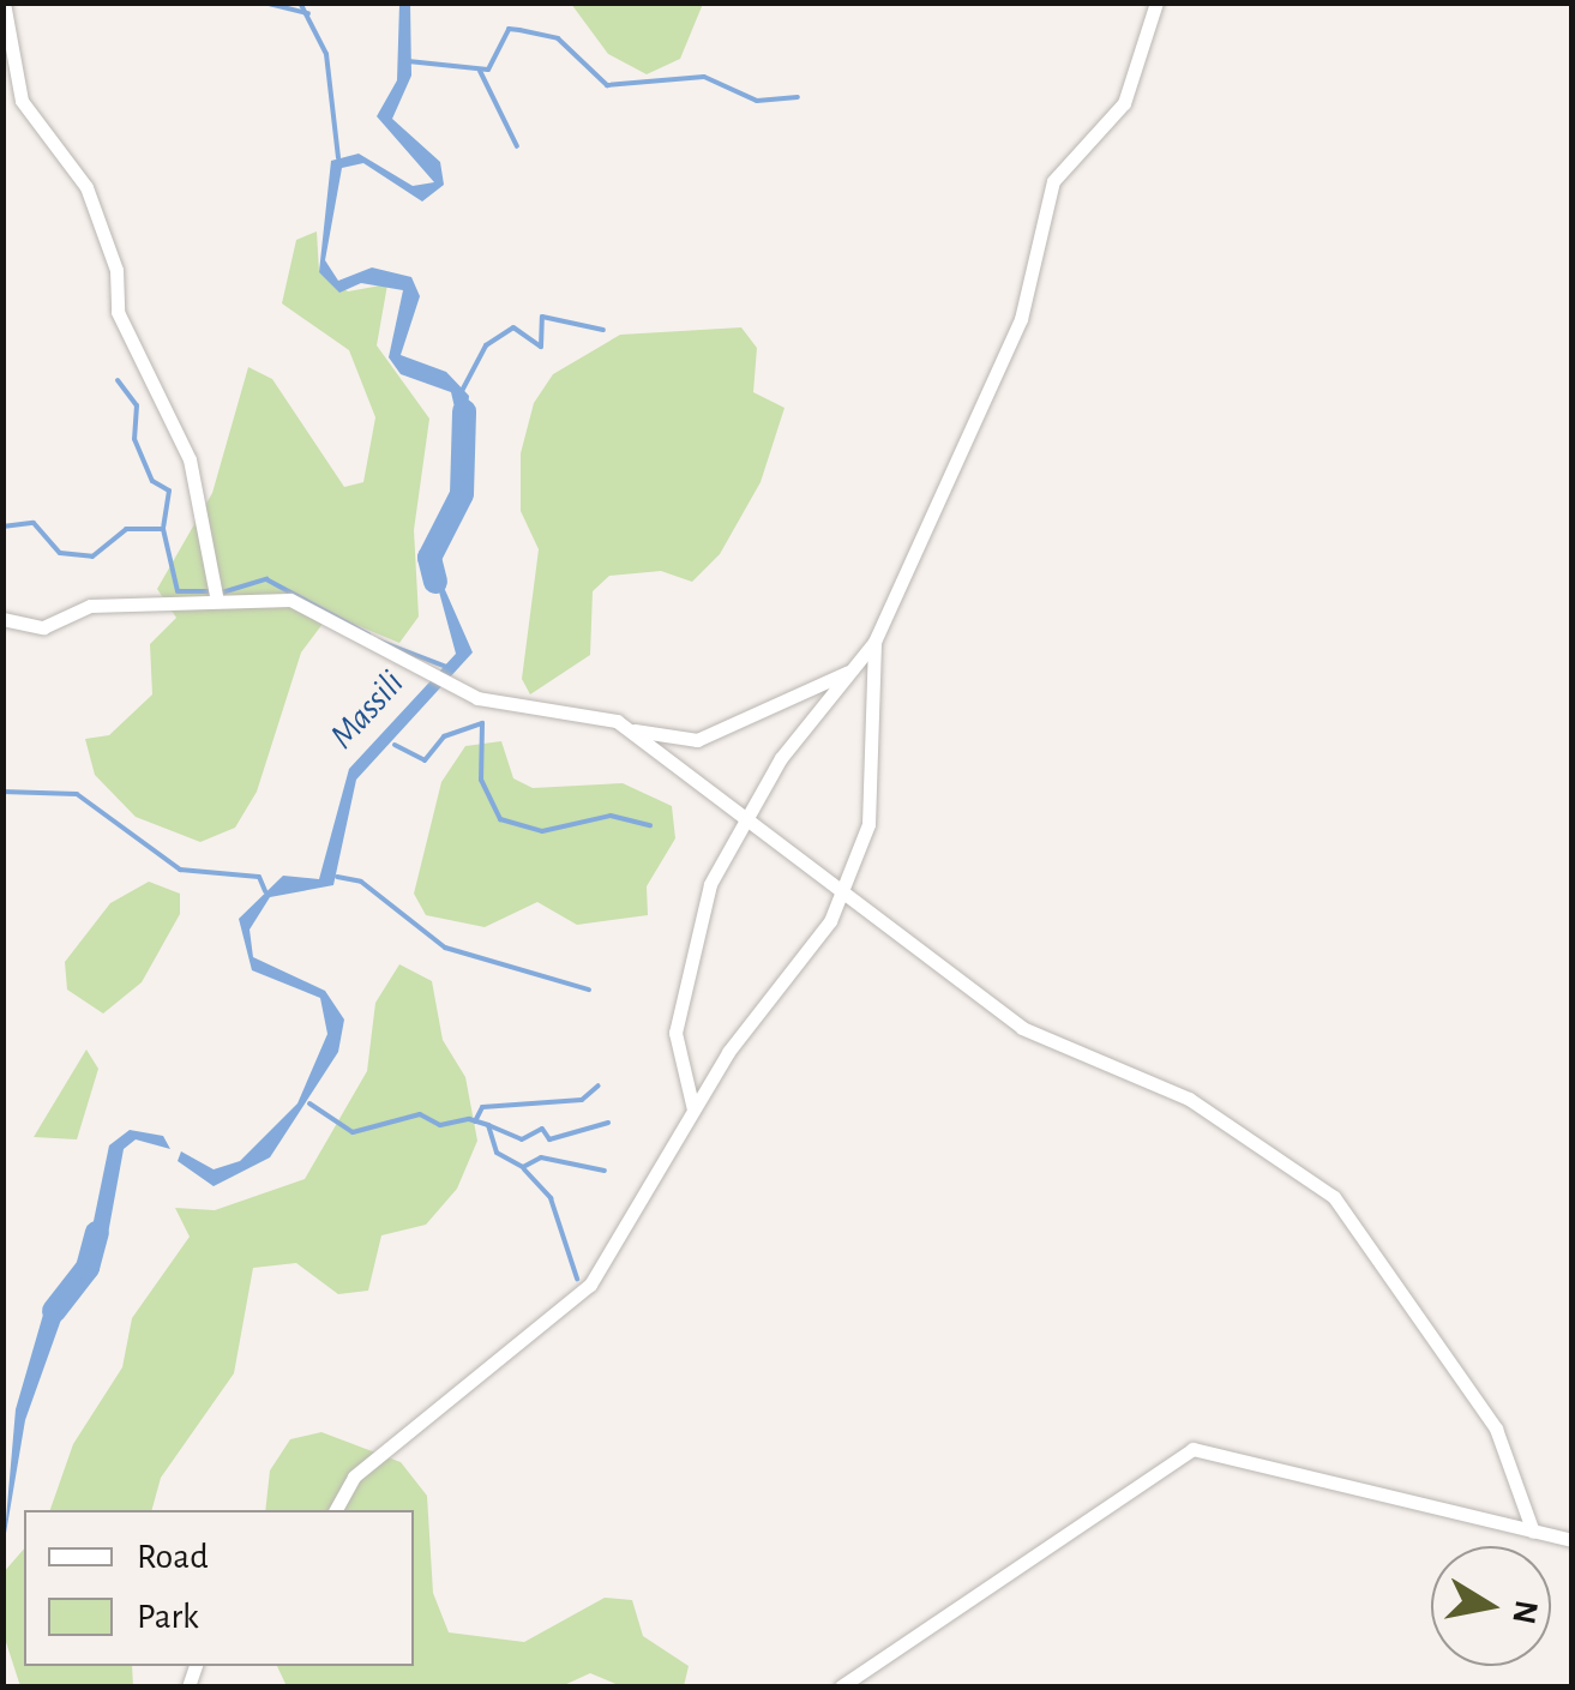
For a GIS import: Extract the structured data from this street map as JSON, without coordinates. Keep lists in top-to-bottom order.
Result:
{
  "water": ["Massili"],
  "legend": ["Road", "Park"],
  "north": "right"
}
